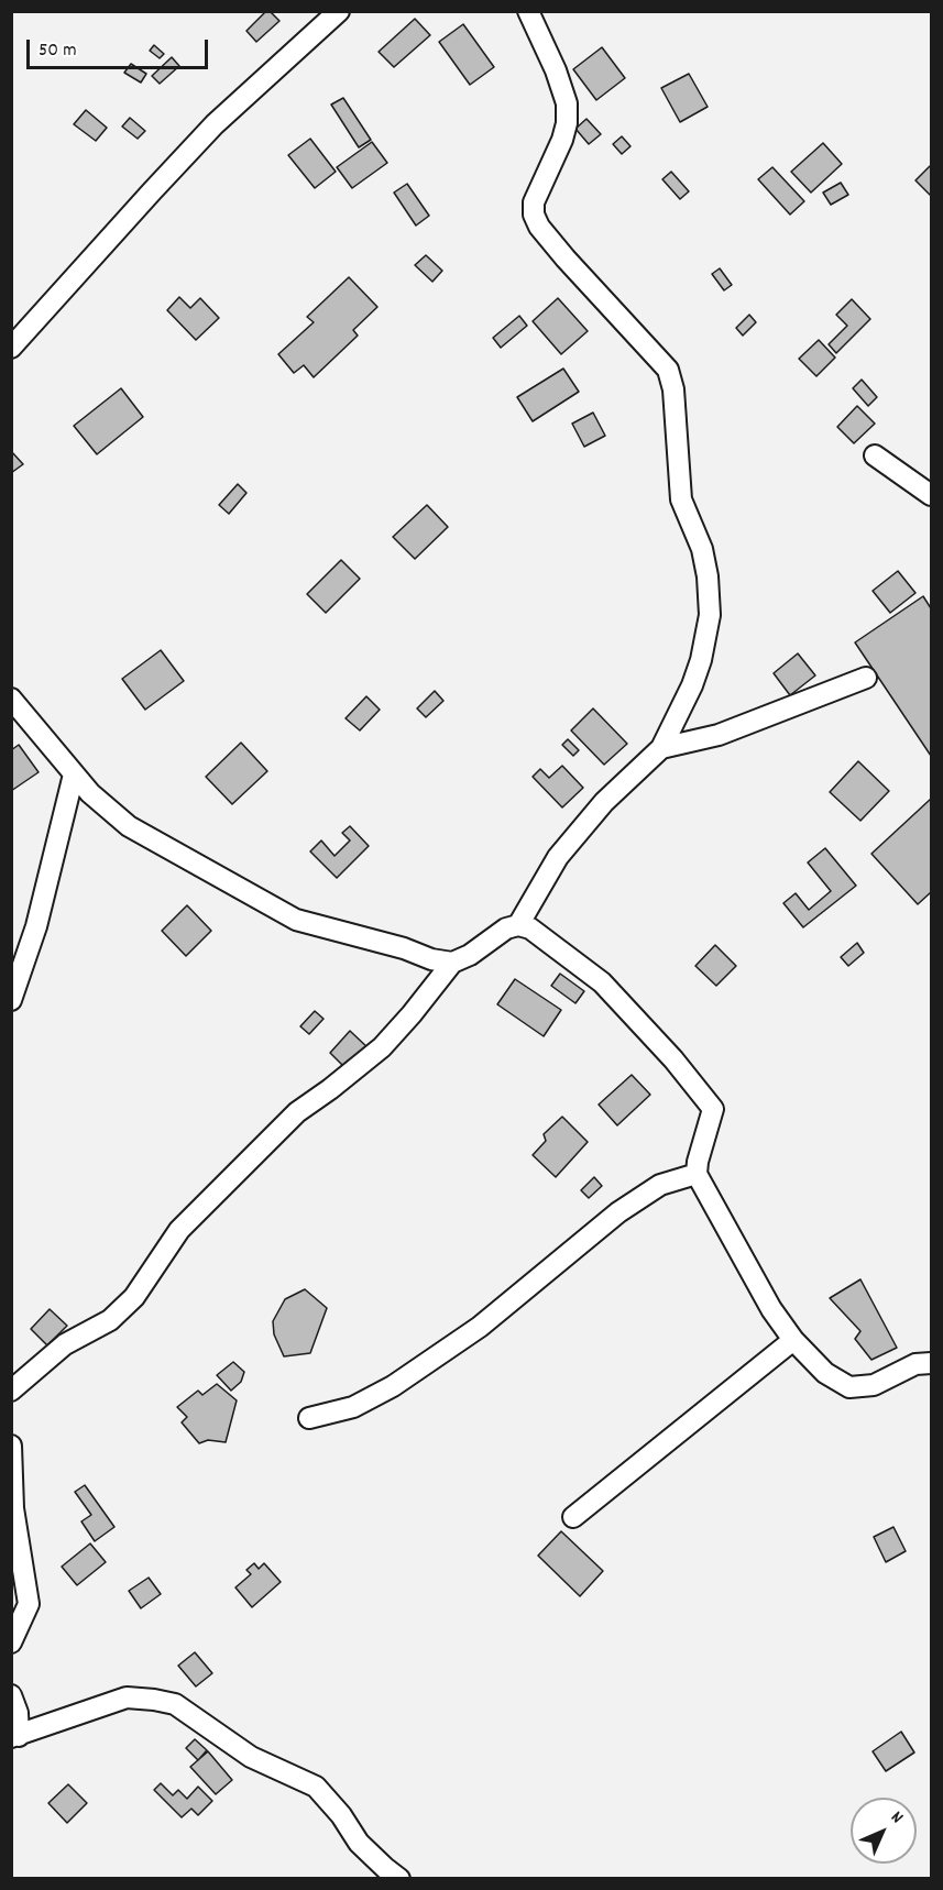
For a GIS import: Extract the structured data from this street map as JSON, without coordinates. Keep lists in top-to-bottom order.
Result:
{
  "scale_bar": "50 m",
  "north": "top right"
}
